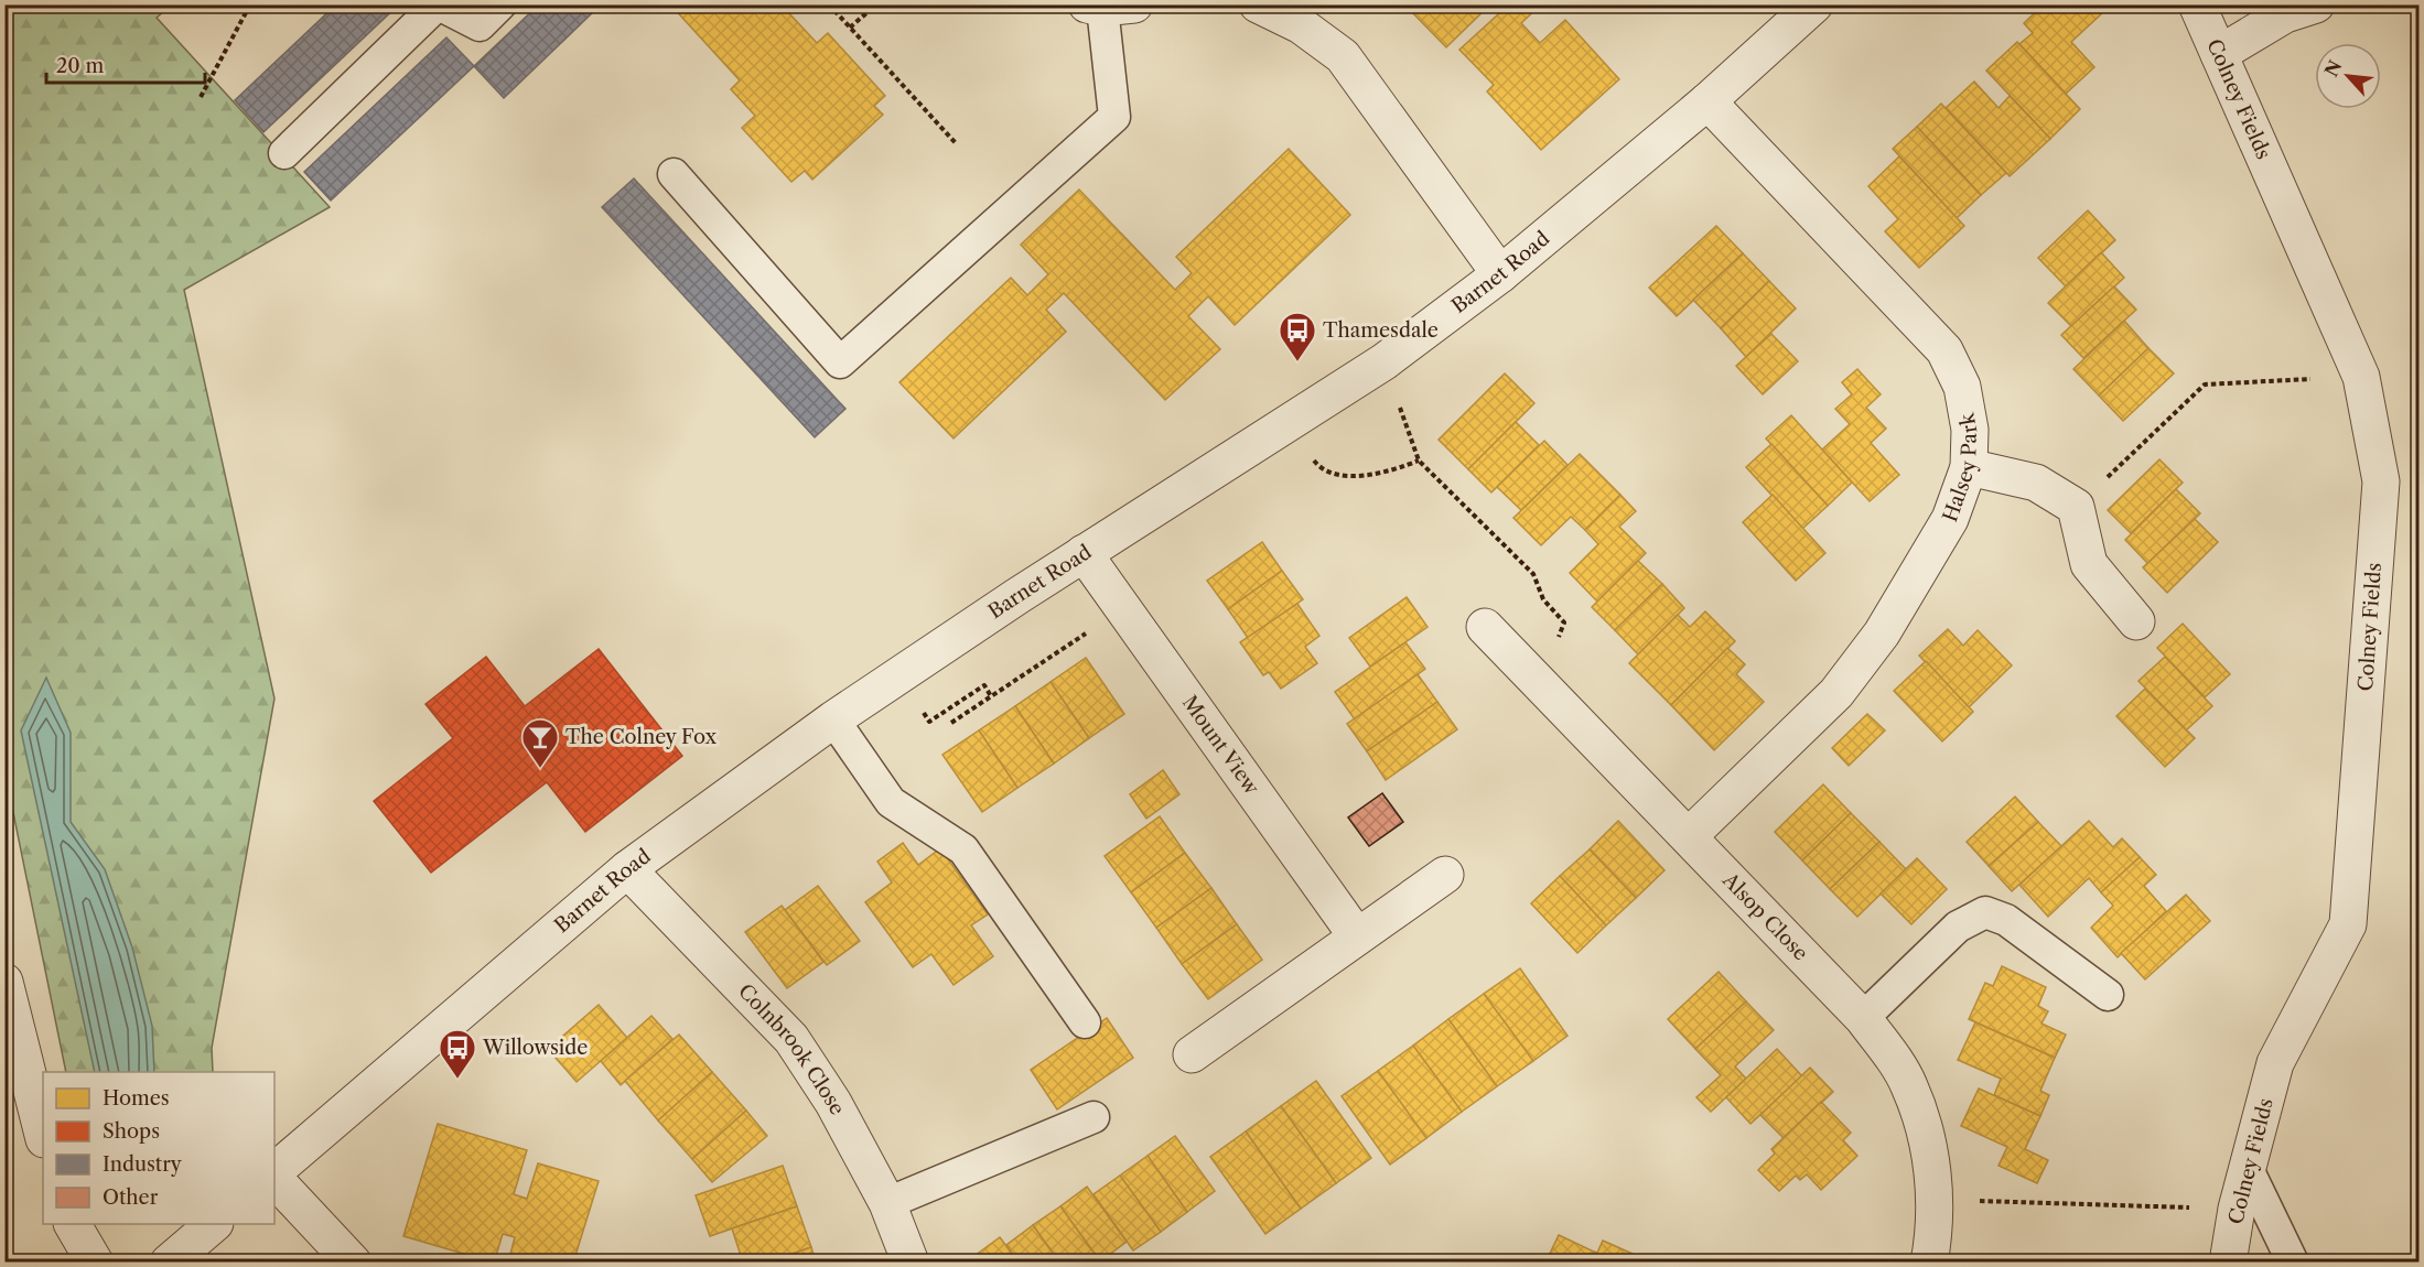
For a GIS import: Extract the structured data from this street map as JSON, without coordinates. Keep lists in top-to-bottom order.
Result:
{
  "streets": {
    "street": [
      "Colney Fields",
      "Barnet Road",
      "Halsey Park",
      "Mount View",
      "Alsop Close",
      "Colnbrook Close"
    ]
  },
  "crossings": [
    ["Barnet Road", "Halsey Park"],
    ["Barnet Road", "Mount View"],
    ["Barnet Road", "Colnbrook Close"],
    ["Halsey Park", "Alsop Close"]
  ],
  "places": {
    "bus stop": ["Thamesdale", "Willowside"],
    "bar": ["The Colney Fox"]
  },
  "legend": [
    "Homes",
    "Shops",
    "Industry",
    "Other"
  ],
  "scale_bar": "20 m",
  "north": "top left"
}
